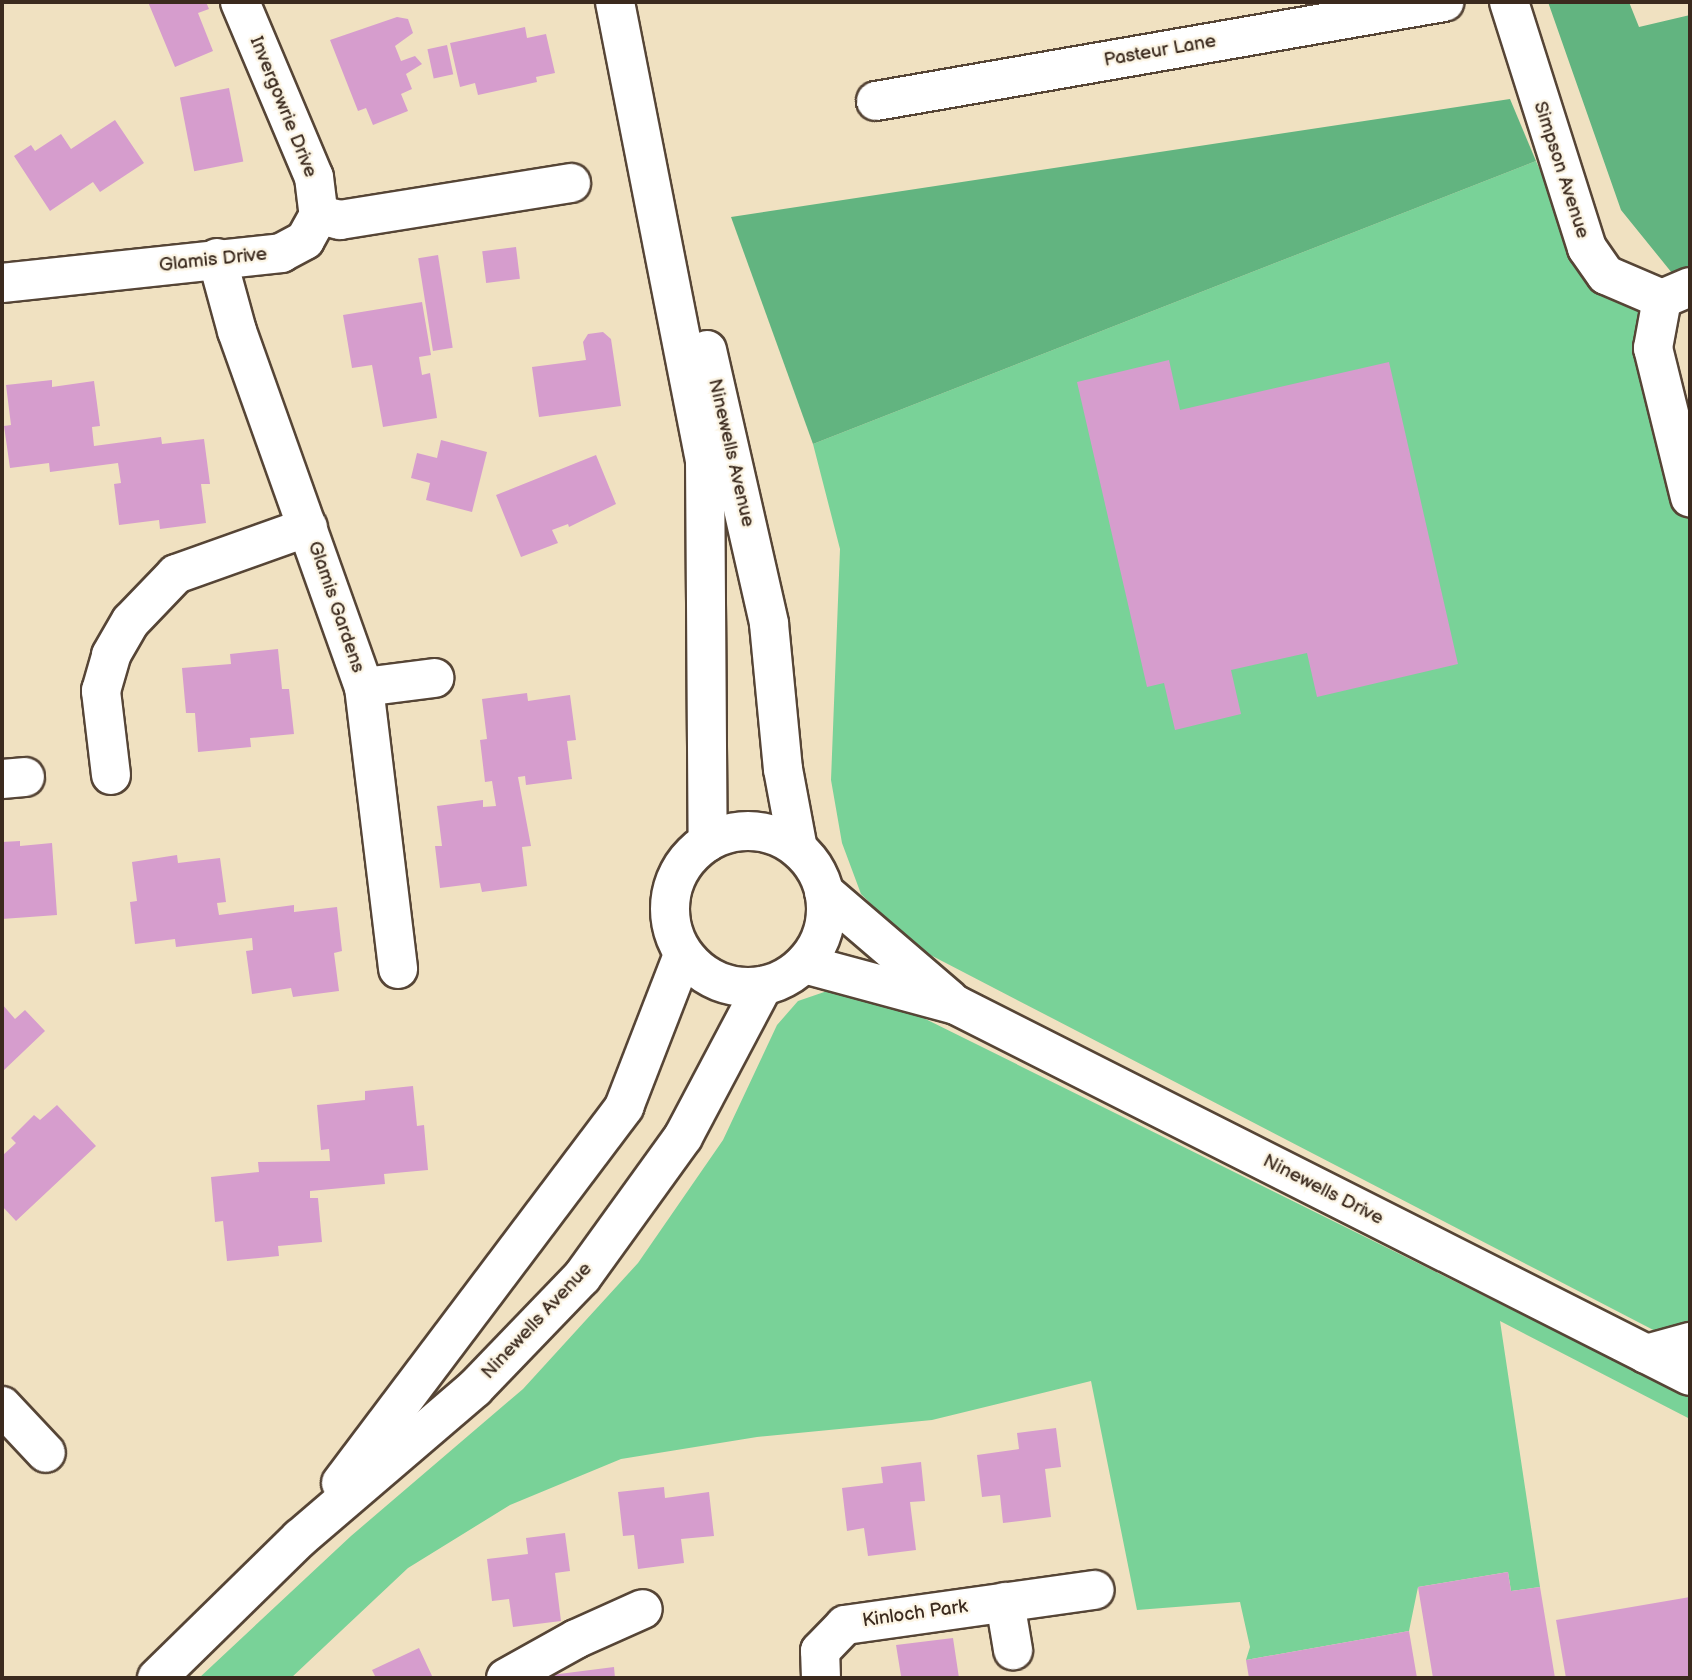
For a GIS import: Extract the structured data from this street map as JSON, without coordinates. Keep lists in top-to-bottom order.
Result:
{
  "streets": {
    "street": [
      "Pasteur Lane",
      "Invergowrie Drive",
      "Simpson Avenue",
      "Glamis Drive",
      "Ninewells Avenue",
      "Glamis Gardens",
      "Ninewells Drive",
      "Kinloch Park"
    ]
  },
  "crossings": [
    ["Invergowrie Drive", "Glamis Drive"],
    ["Glamis Drive", "Glamis Gardens"],
    ["Ninewells Avenue", "Ninewells Drive"]
  ]
}
